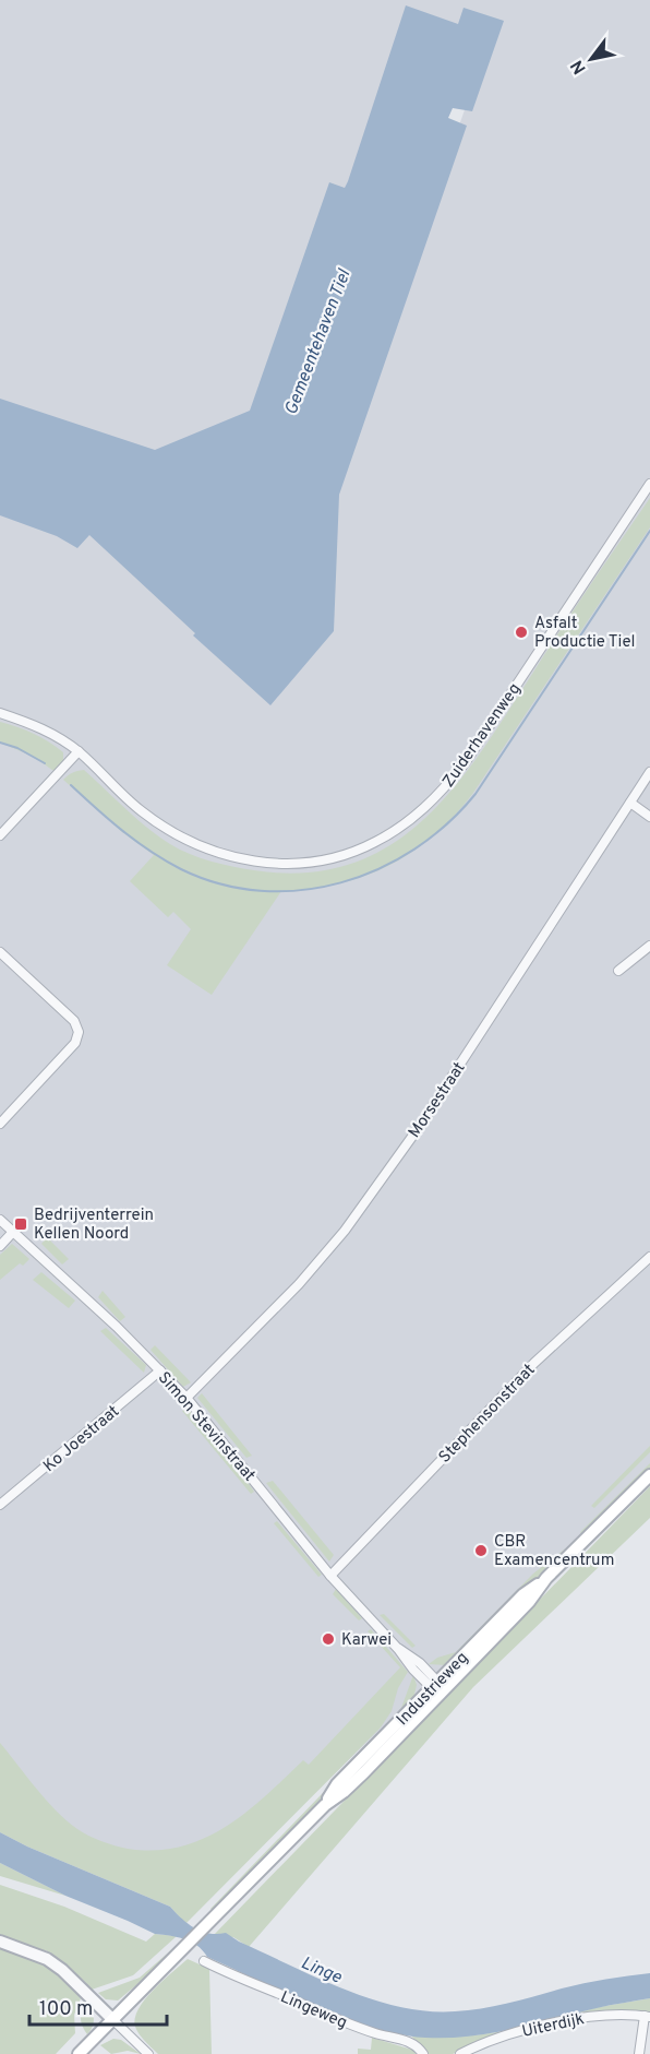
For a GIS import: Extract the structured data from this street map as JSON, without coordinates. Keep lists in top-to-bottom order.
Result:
{
  "streets": {
    "main road": ["Industrieweg"],
    "street": [
      "Zuiderhavenweg",
      "Morsestraat",
      "Stephensonstraat",
      "Simon Stevinstraat",
      "Ko Joestraat",
      "Lingeweg",
      "Uiterdijk"
    ]
  },
  "crossings": [
    ["Morsestraat", "Simon Stevinstraat"],
    ["Stephensonstraat", "Simon Stevinstraat"],
    ["Simon Stevinstraat", "Ko Joestraat"],
    ["Simon Stevinstraat", "Industrieweg"]
  ],
  "water": ["Gemeentehaven Tiel", "Linge"],
  "places": {
    "other": ["Asfalt Productie Tiel", "CBR Examencentrum", "Karwei"],
    "transit": ["Bedrijventerrein Kellen Noord"]
  },
  "scale_bar": "100 m",
  "north": "bottom left"
}
